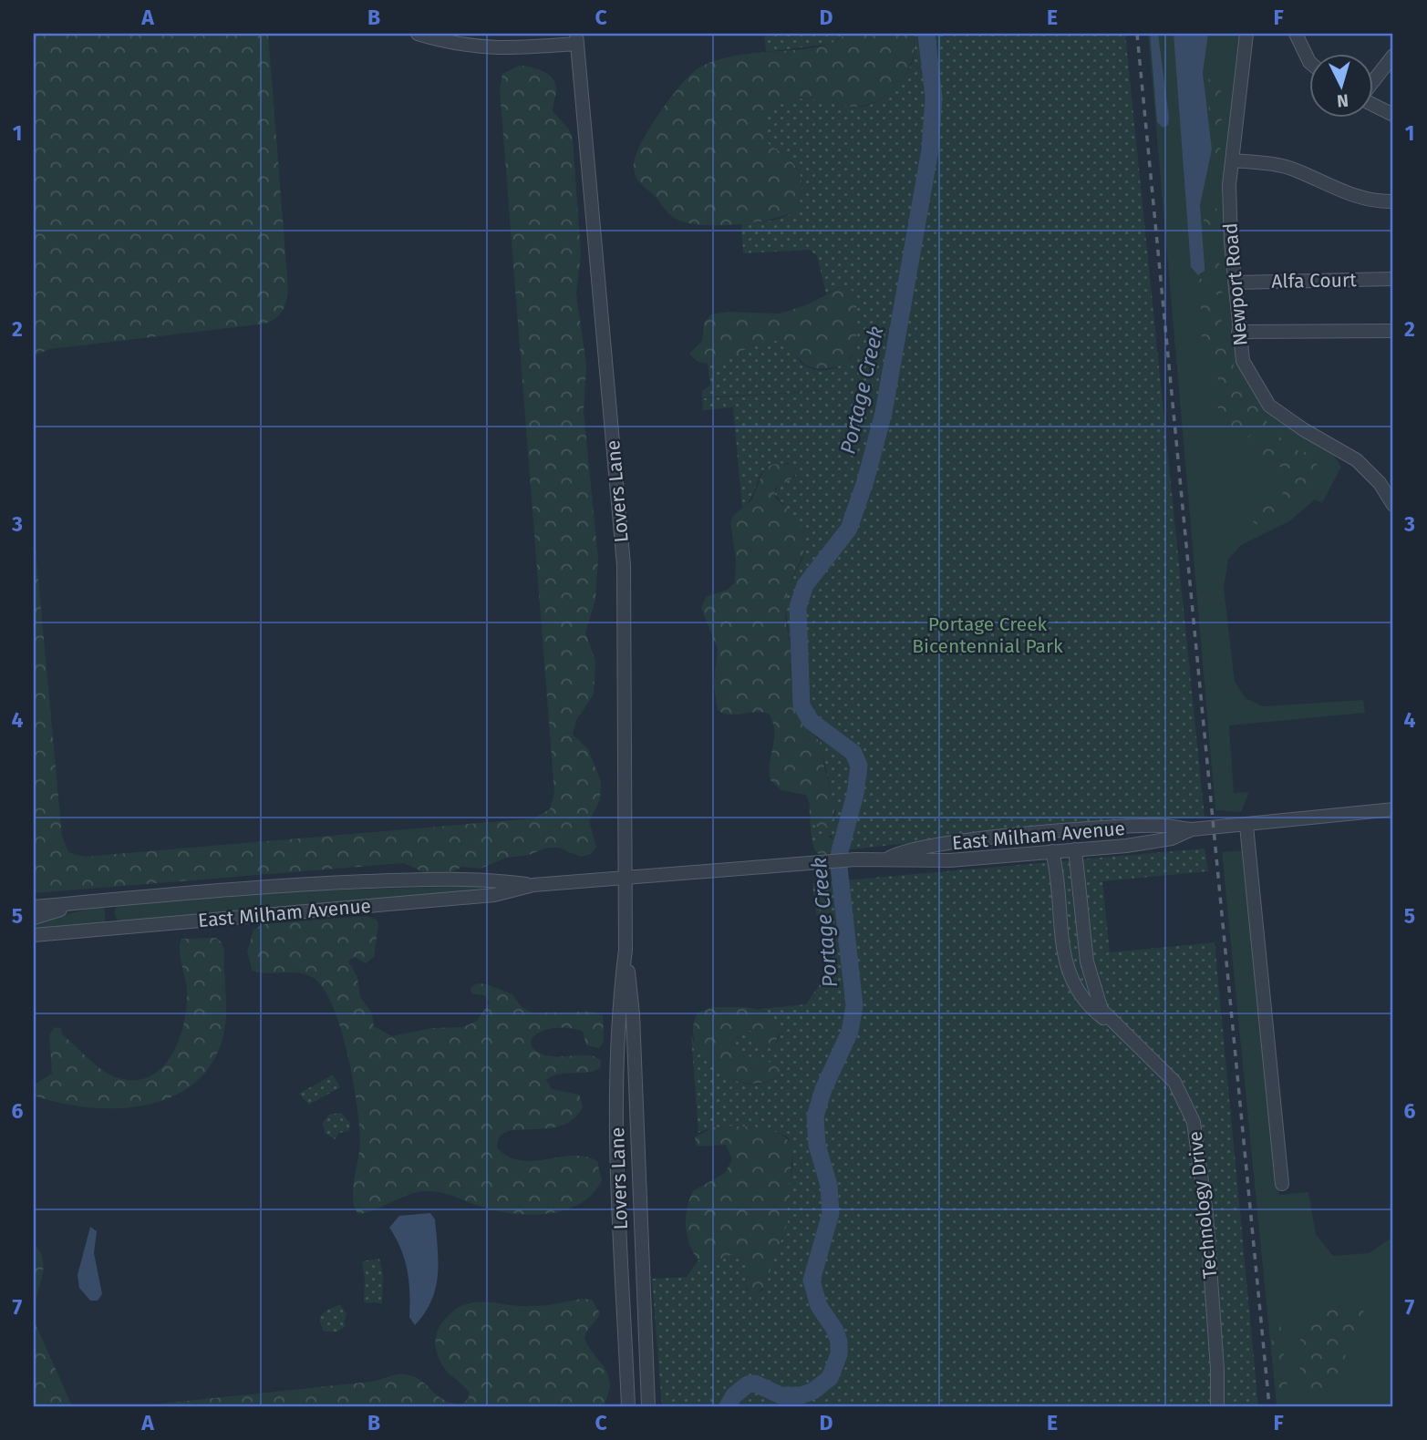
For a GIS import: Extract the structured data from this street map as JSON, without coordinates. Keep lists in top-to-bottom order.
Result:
{
  "streets": {
    "street": [
      "Alfa Court",
      "Newport Road",
      "Lovers Lane",
      "East Milham Avenue",
      "Technology Drive"
    ]
  },
  "crossings": [
    ["Alfa Court", "Newport Road"],
    ["Lovers Lane", "East Milham Avenue"],
    ["East Milham Avenue", "Technology Drive"]
  ],
  "water": ["Portage Creek"],
  "parks": ["Portage Creek Bicentennial Park"],
  "north": "bottom",
  "grid": {
    "columns": [
      "A",
      "B",
      "C",
      "D",
      "E",
      "F"
    ],
    "rows": [
      "1",
      "2",
      "3",
      "4",
      "5",
      "6",
      "7"
    ]
  }
}
